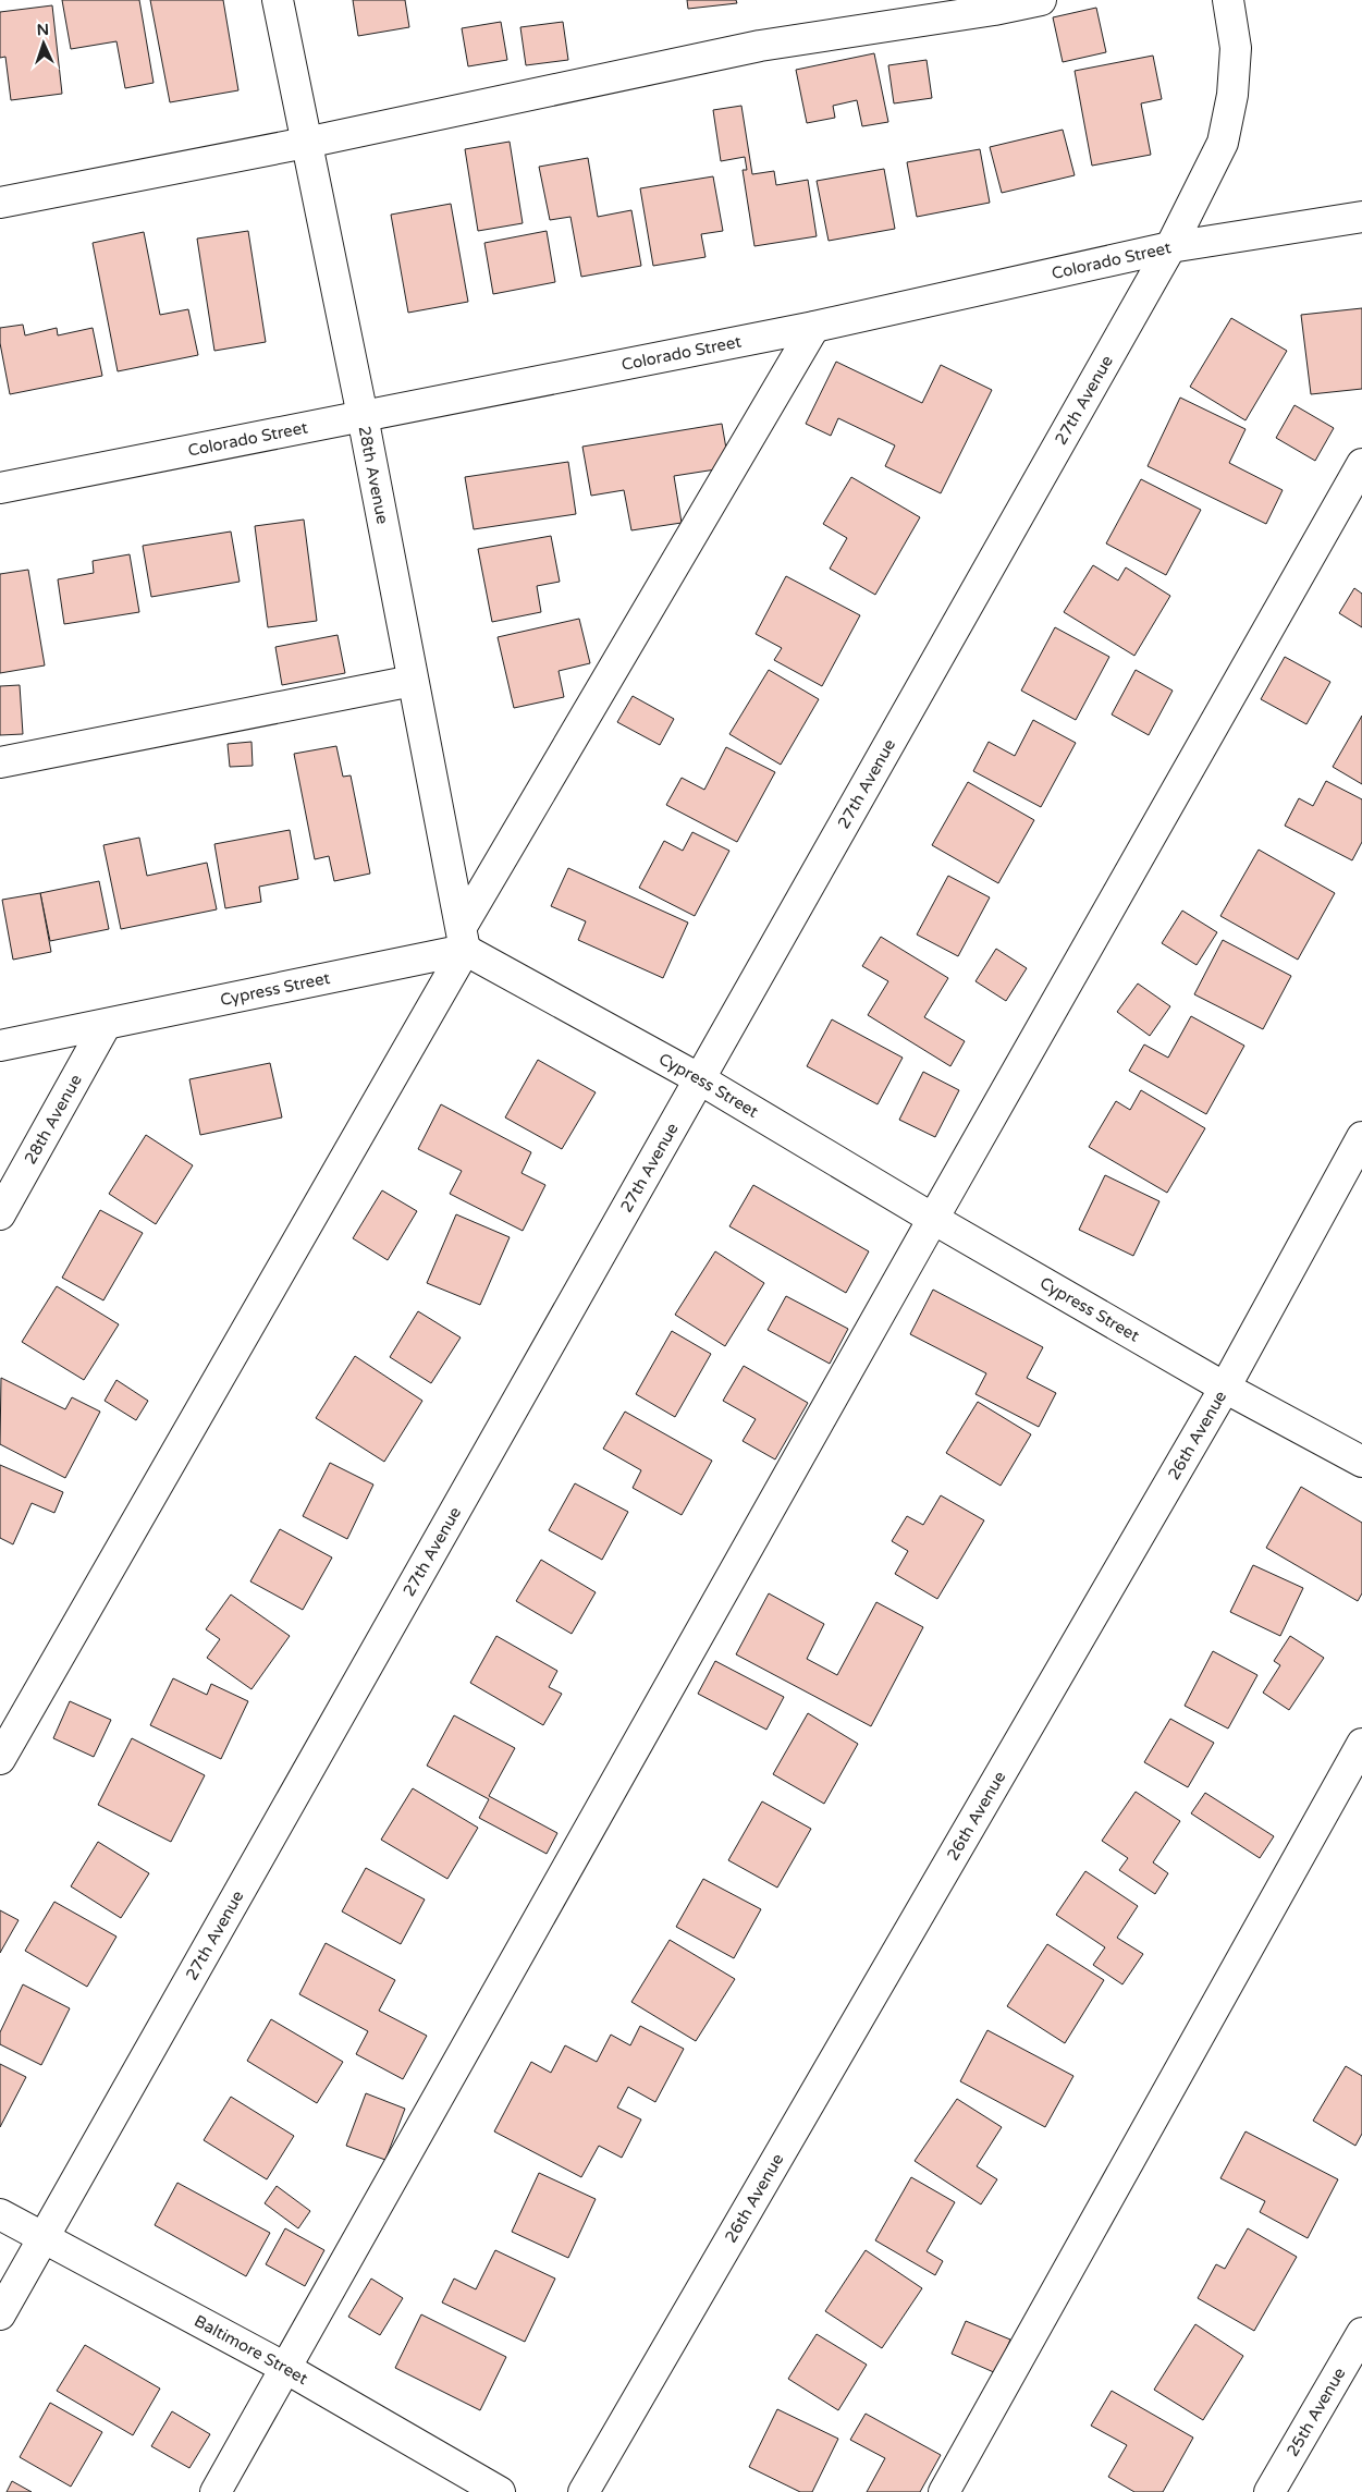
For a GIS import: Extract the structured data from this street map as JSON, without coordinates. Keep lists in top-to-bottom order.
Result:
{
  "streets": {
    "street": [
      "Colorado Street",
      "27th Avenue",
      "28th Avenue",
      "Cypress Street",
      "26th Avenue",
      "Baltimore Street",
      "25th Avenue"
    ]
  },
  "crossings": [
    ["Colorado Street", "27th Avenue"],
    ["Colorado Street", "28th Avenue"],
    ["27th Avenue", "Cypress Street"],
    ["27th Avenue", "Baltimore Street"],
    ["28th Avenue", "Cypress Street"],
    ["Cypress Street", "26th Avenue"]
  ],
  "north": "top"
}
